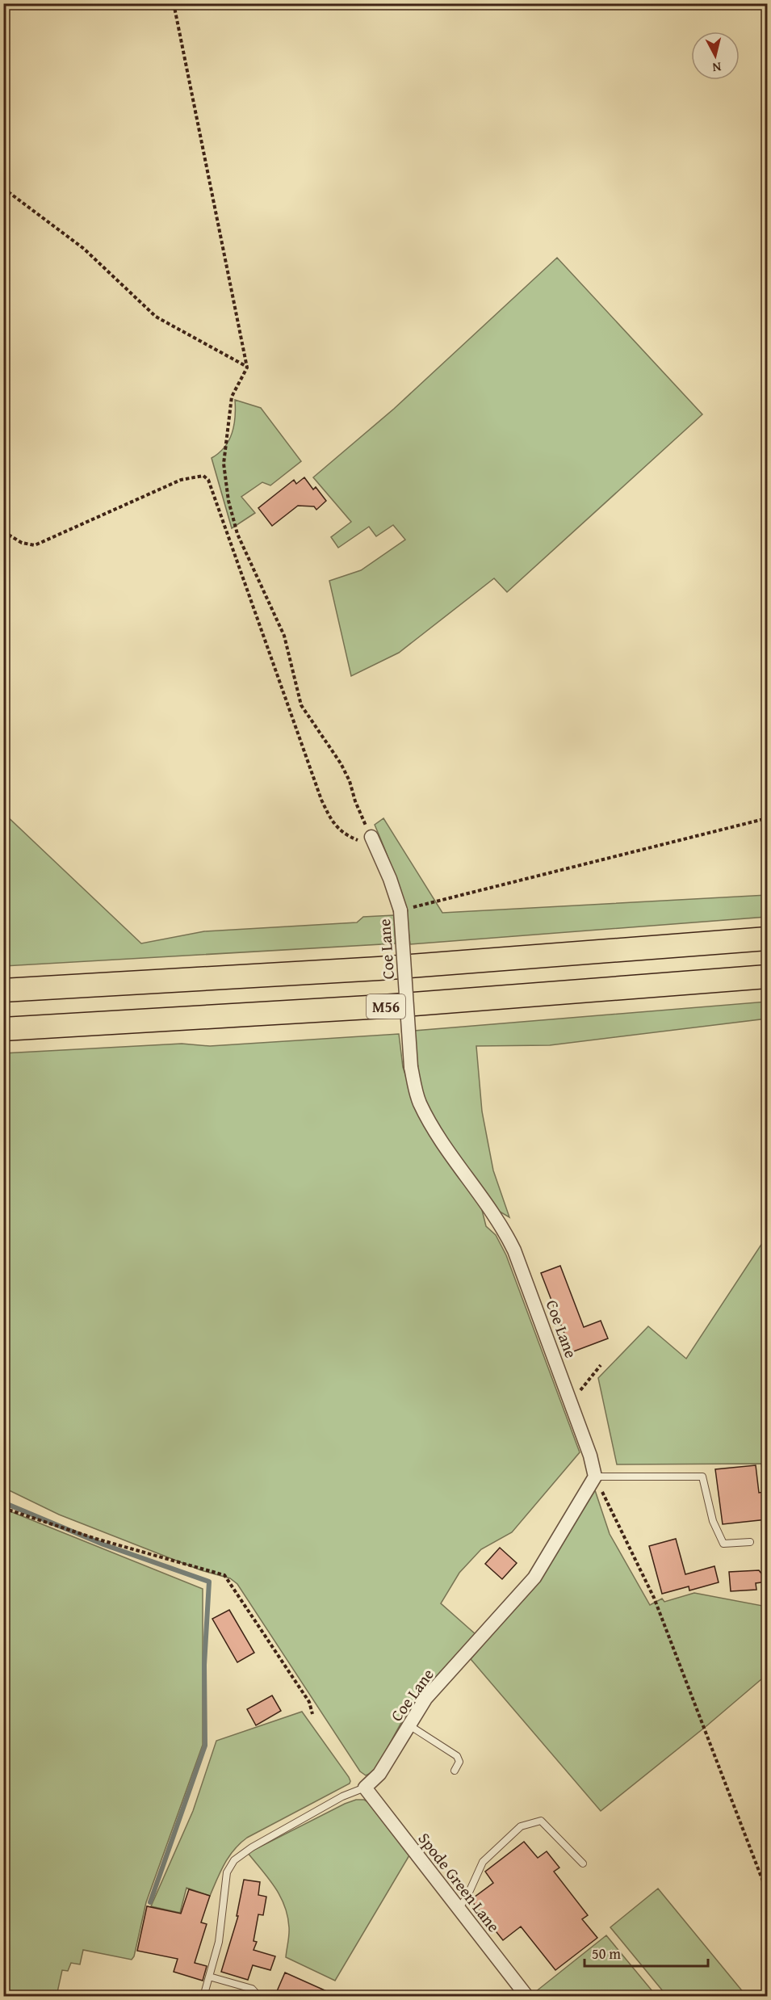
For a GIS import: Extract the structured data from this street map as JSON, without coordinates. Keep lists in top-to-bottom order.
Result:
{
  "streets": {
    "highway": ["M56"],
    "street": ["Coe Lane", "Spode Green Lane"]
  },
  "crossings": [
    ["Coe Lane", "Spode Green Lane"]
  ],
  "scale_bar": "50 m",
  "north": "bottom"
}
